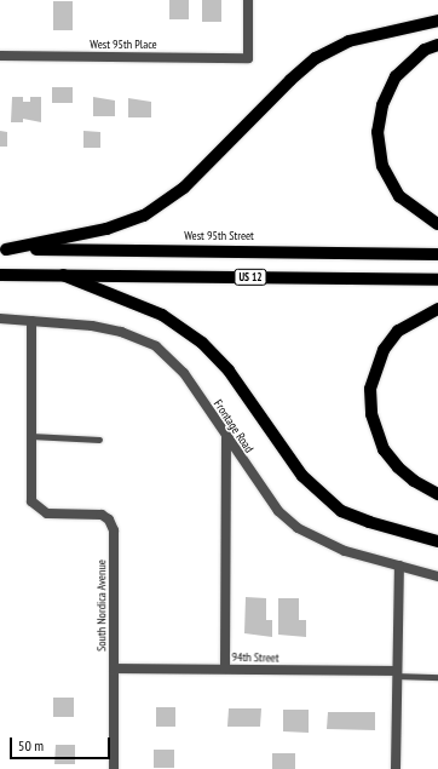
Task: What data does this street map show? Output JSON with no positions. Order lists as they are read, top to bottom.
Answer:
{
  "streets": {
    "main road": ["West 95th Street", "US 12"],
    "street": [
      "West 95th Place",
      "Frontage Road",
      "South Nordica Avenue",
      "94th Street"
    ]
  },
  "crossings": [
    ["South Nordica Avenue", "94th Street"]
  ],
  "scale_bar": "50 m"
}
